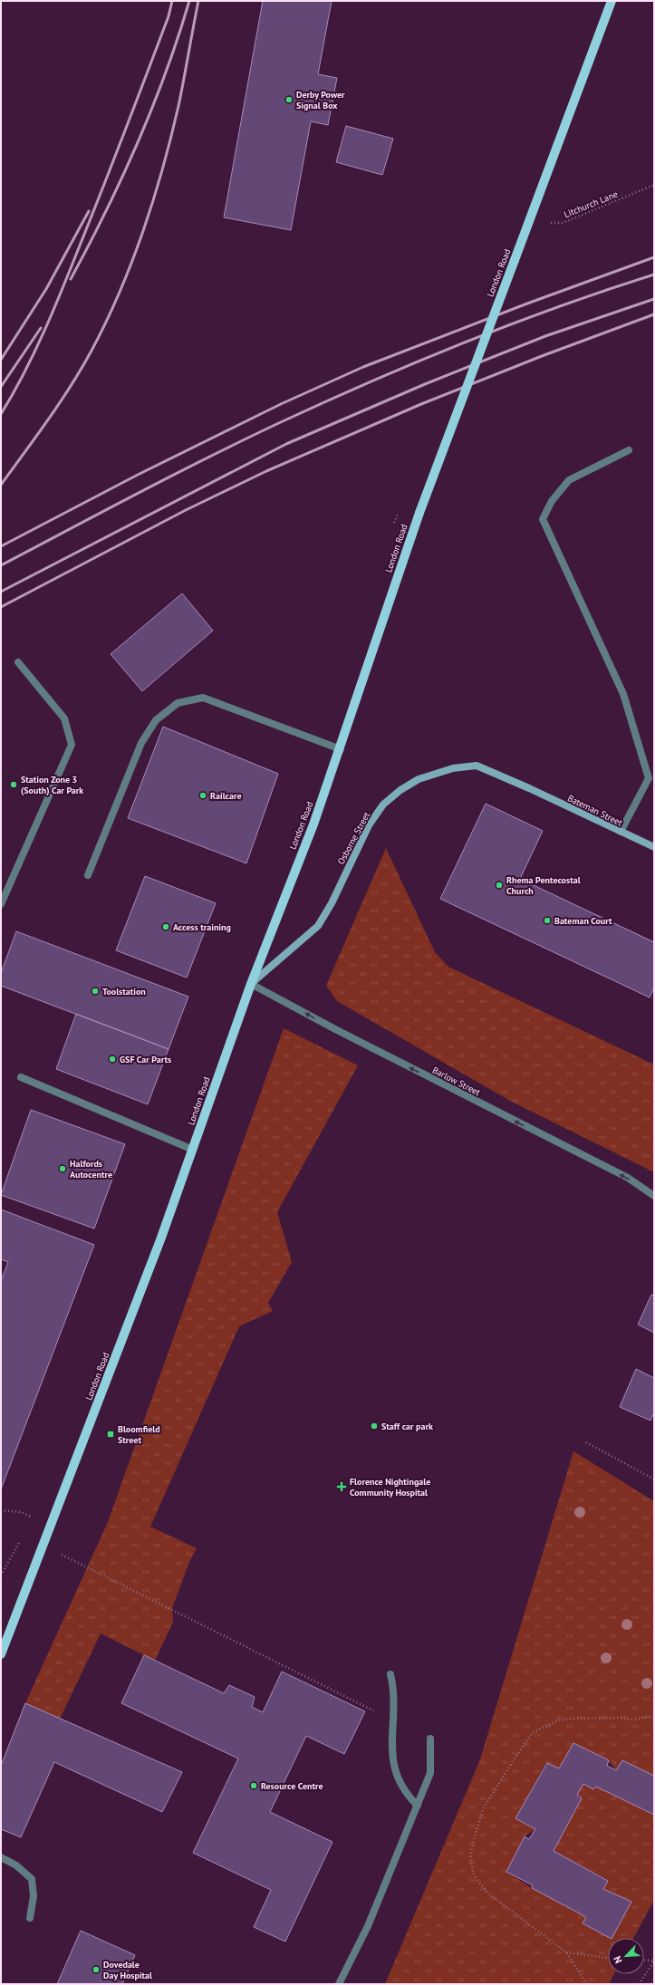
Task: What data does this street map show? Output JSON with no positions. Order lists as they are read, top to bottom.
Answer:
{
  "streets": {
    "main road": ["London Road"],
    "street": ["Bateman Street", "Osborne Street", "Barlow Street"],
    "path": ["Litchurch Lane"]
  },
  "crossings": [
    ["Litchurch Lane", "London Road"],
    ["London Road", "Osborne Street"],
    ["London Road", "Barlow Street"],
    ["Bateman Street", "Osborne Street"],
    ["Osborne Street", "Barlow Street"]
  ],
  "one_way": ["Barlow Street"],
  "places": {
    "other": [
      "Derby Power Signal Box",
      "Station Zone 3 (South) Car Park",
      "Railcare",
      "Rhema Pentecostal Church",
      "Bateman Court",
      "Access training",
      "Toolstation",
      "GSF Car Parts",
      "Halfords Autocentre",
      "Staff car park",
      "Resource Centre",
      "Dovedale Day Hospital"
    ],
    "transit": ["Bloomfield Street"],
    "health": ["Florence Nightingale Community Hospital"]
  },
  "north": "bottom left"
}
